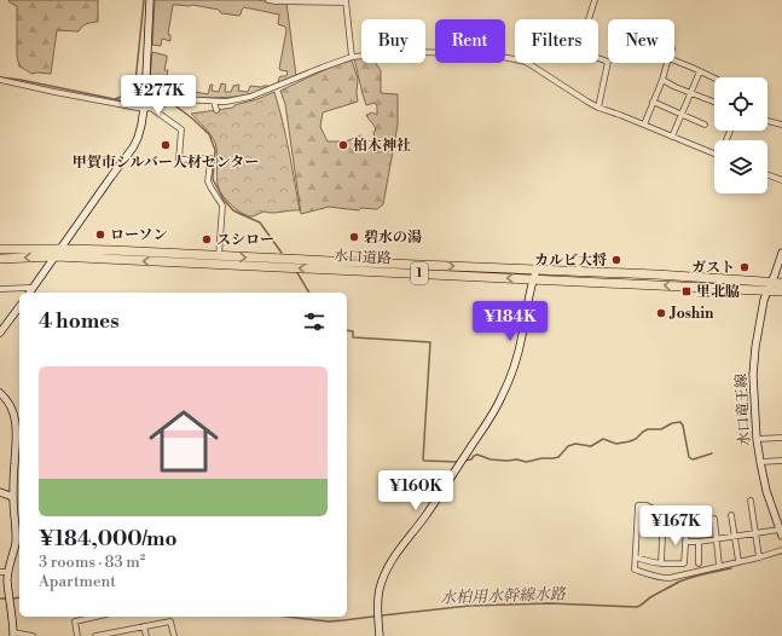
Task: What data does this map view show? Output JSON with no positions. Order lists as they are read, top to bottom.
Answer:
{
  "streets": {
    "highway": ["水口道路", "1"],
    "street": ["水口竜王線"]
  },
  "crossings": [
    ["水口道路", "水口竜王線"]
  ],
  "water": ["水柏用水幹線水路"],
  "places": {
    "other": [
      "甲賀市シルバー人材センター",
      "柏木神社",
      "ローソン",
      "碧水の湯",
      "スシロー",
      "カルビ大将",
      "ガスト",
      "Joshin"
    ],
    "transit": ["里北脇"]
  },
  "page": {
    "chip": [
      "Buy",
      "Rent",
      "Filters",
      "New"
    ],
    "price": [
      "¥277K",
      "¥184K",
      "¥160K",
      "¥167K"
    ],
    "heading": "4 homes",
    "list": [
      {
        "name": "¥184,000/mo",
        "note": "3 rooms · 83 m² · Apartment"
      }
    ]
  }
}
